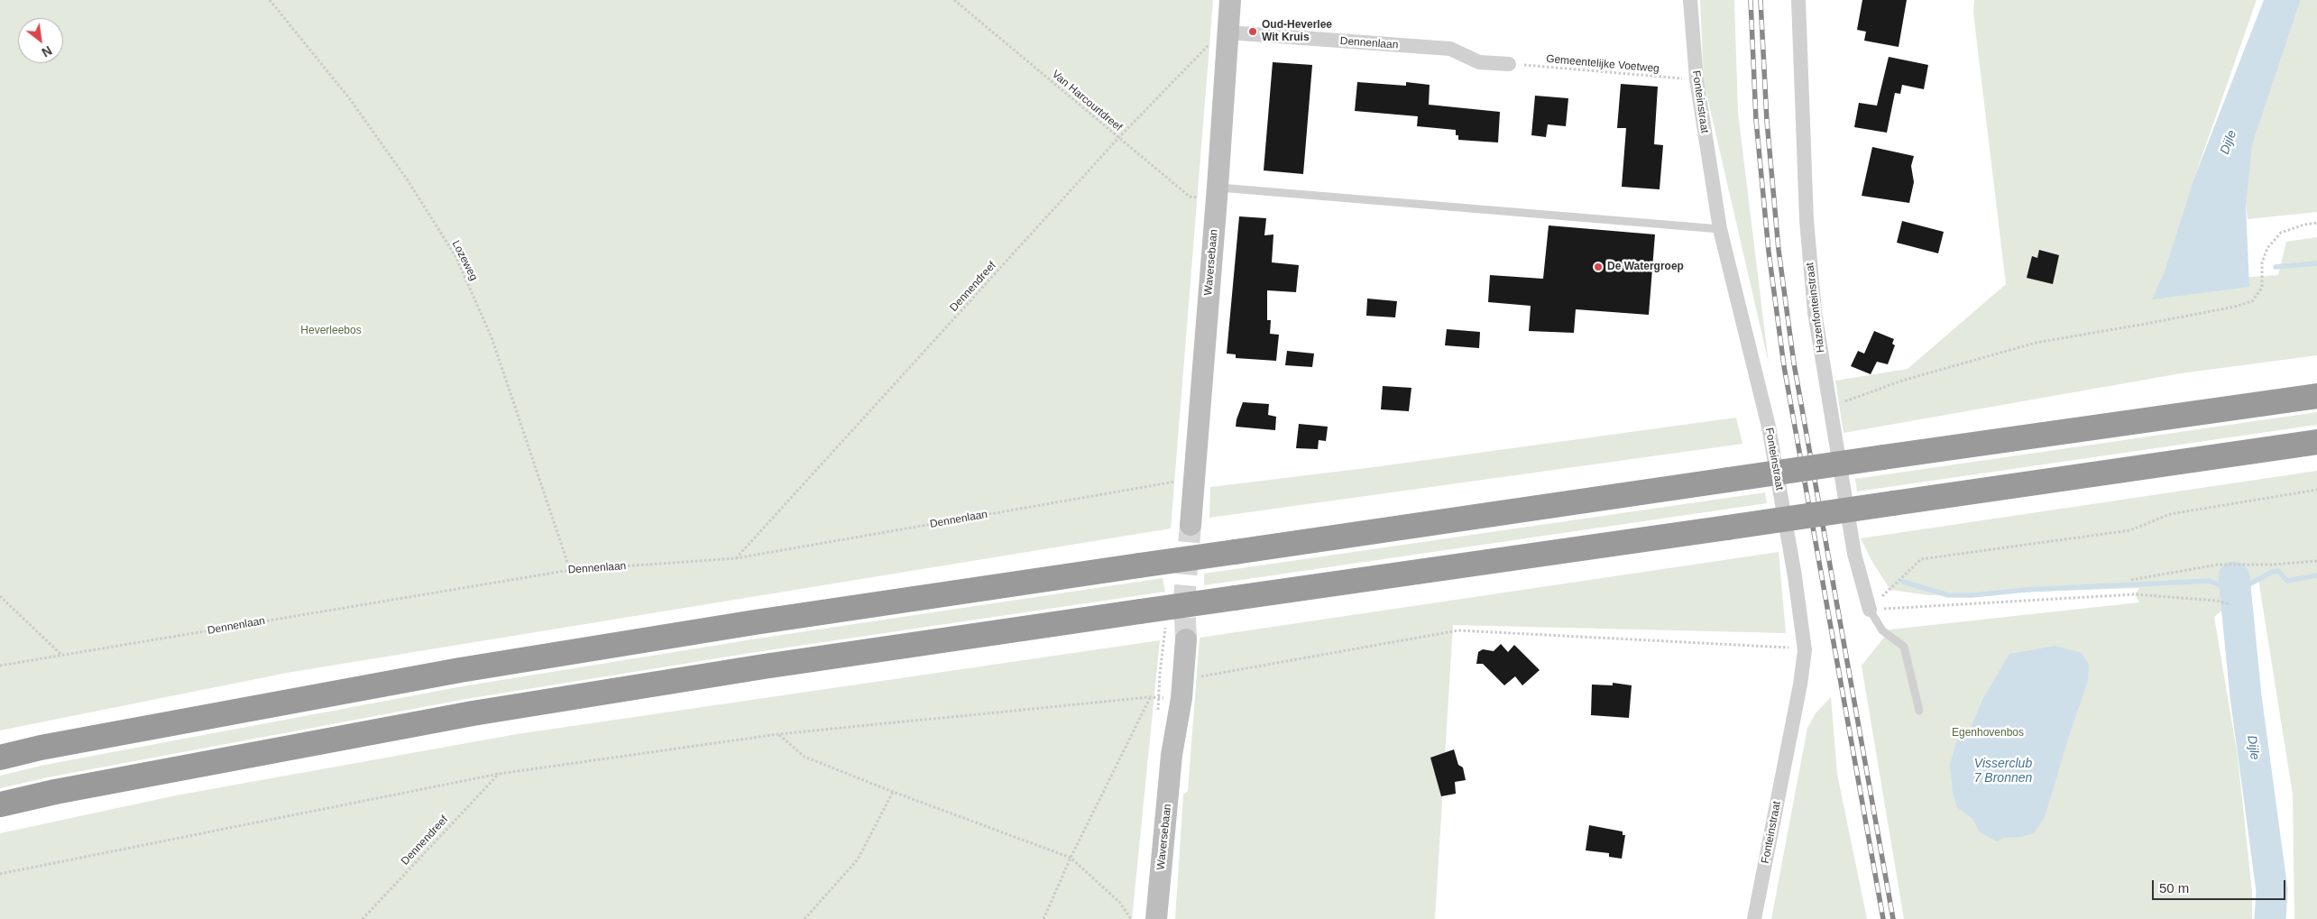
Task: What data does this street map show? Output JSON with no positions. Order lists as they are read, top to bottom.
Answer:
{
  "streets": {
    "street": [
      "Dennenlaan",
      "Fonteinstraat",
      "Waversebaan",
      "Hazenfonteinstraat"
    ],
    "path": [
      "Gemeentelijke Voetweg",
      "Van Harcourtdreef",
      "Lozeweg",
      "Dennendreef"
    ]
  },
  "crossings": [
    ["Dennenlaan", "Gemeentelijke Voetweg"],
    ["Dennenlaan", "Lozeweg"],
    ["Dennenlaan", "Waversebaan"],
    ["Dennenlaan", "Dennendreef"],
    ["Gemeentelijke Voetweg", "Fonteinstraat"],
    ["Van Harcourtdreef", "Waversebaan"],
    ["Van Harcourtdreef", "Dennendreef"],
    ["Waversebaan", "Dennendreef"]
  ],
  "water": ["Dijle", "Visserclub 7 Bronnen"],
  "parks": ["Heverleebos", "Egenhovenbos"],
  "places": ["Oud-Heverlee Wit Kruis", "De Watergroep"],
  "scale_bar": "50 m",
  "north": "bottom right"
}
